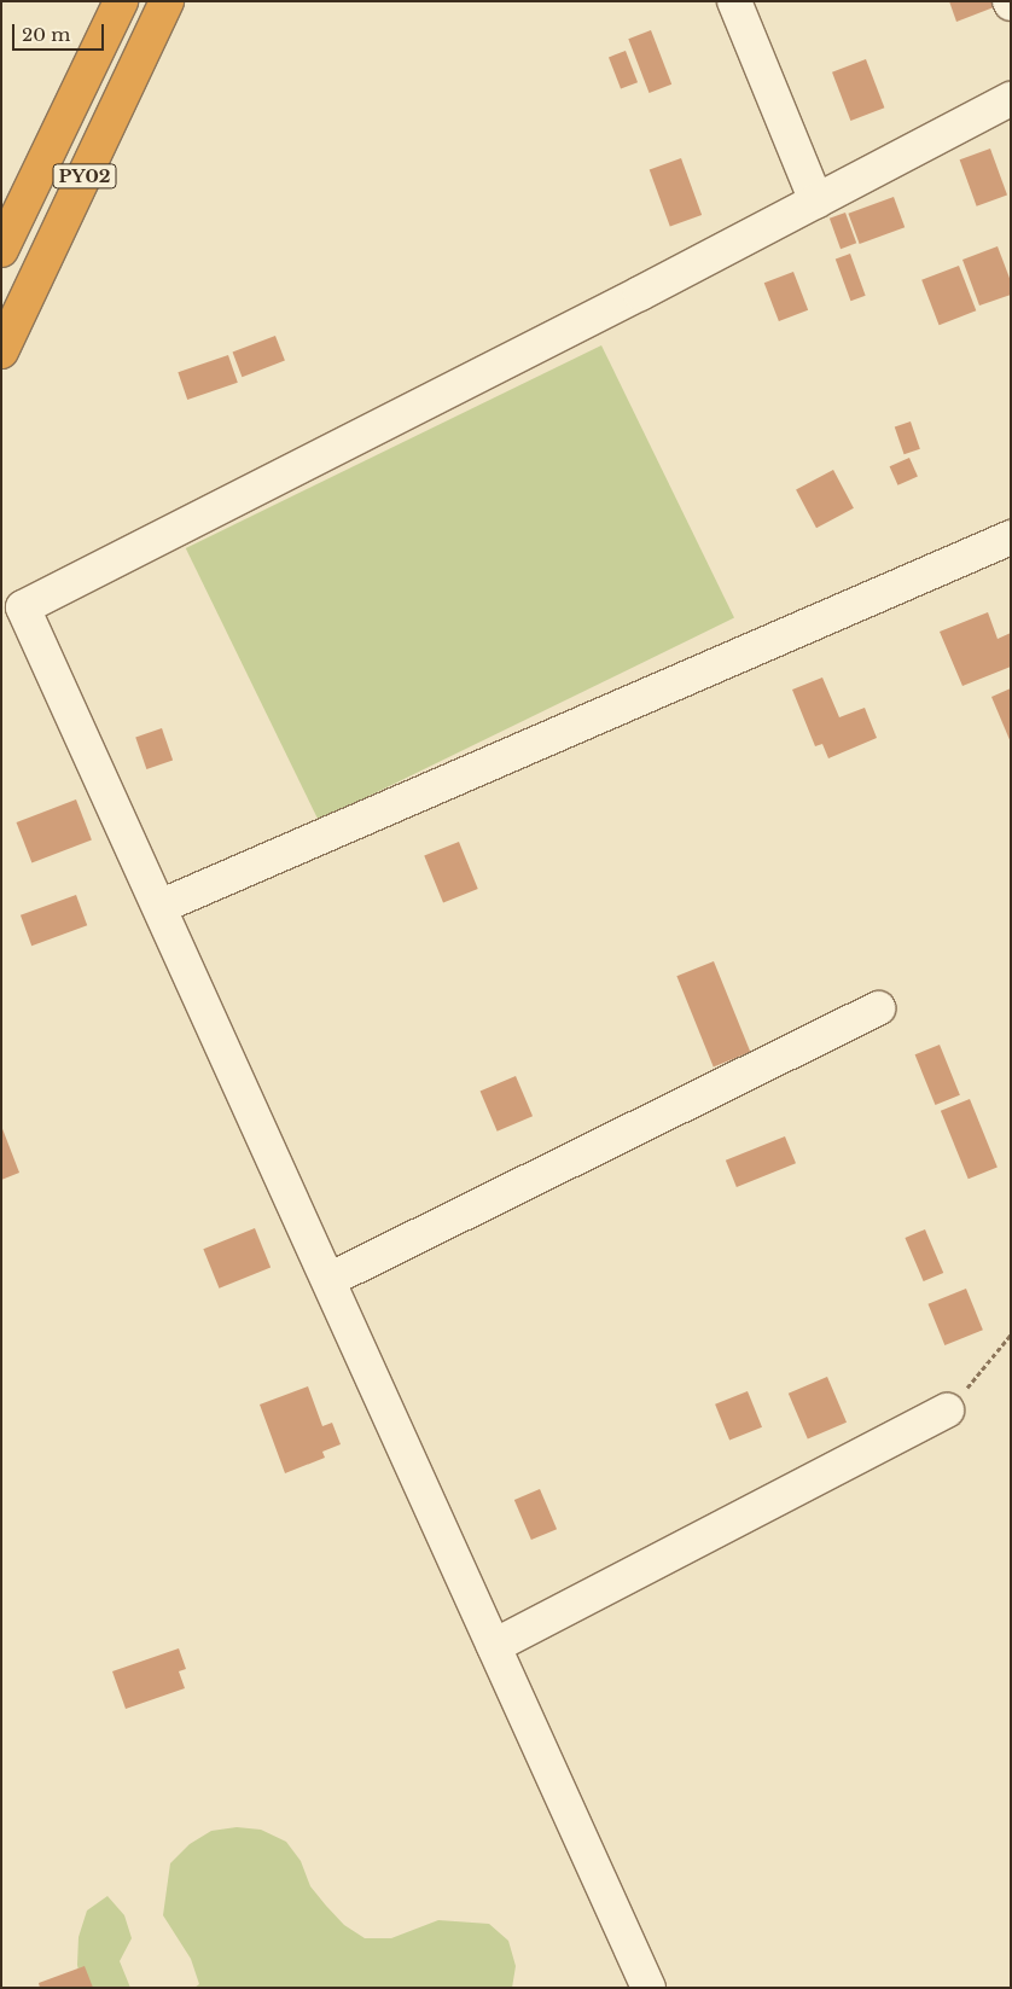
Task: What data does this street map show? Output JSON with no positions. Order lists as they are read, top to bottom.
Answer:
{
  "streets": {
    "highway": ["PY02"]
  },
  "scale_bar": "20 m"
}
